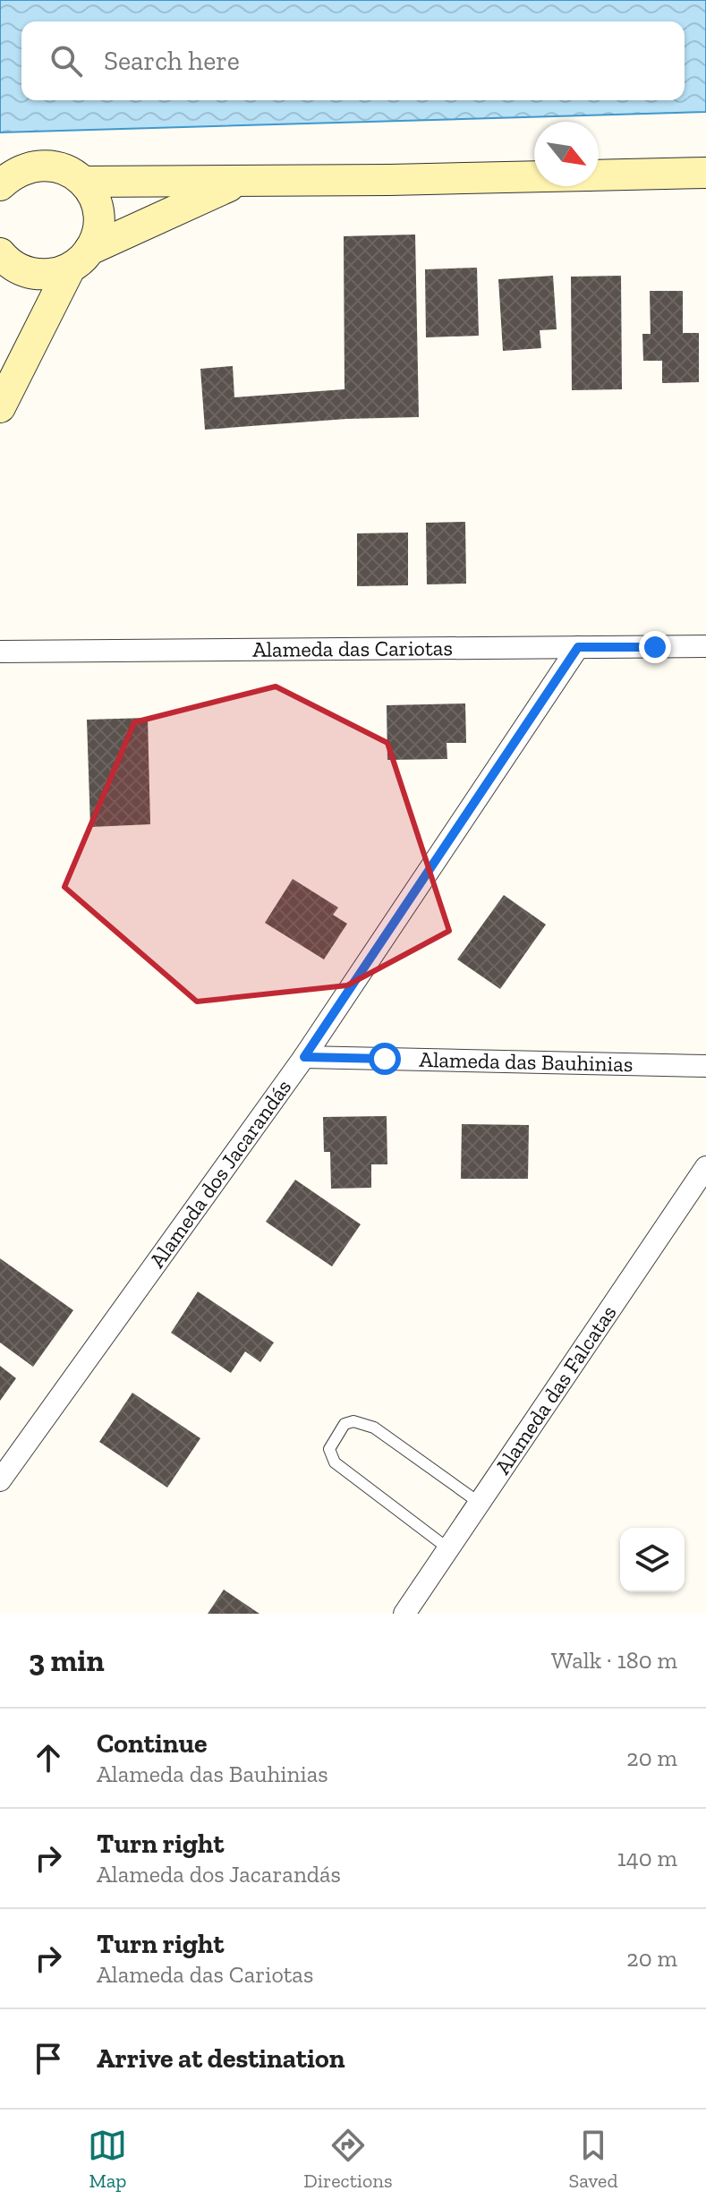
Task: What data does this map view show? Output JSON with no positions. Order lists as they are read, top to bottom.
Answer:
{
  "streets": {
    "street": [
      "Alameda das Cariotas",
      "Alameda das Bauhinias",
      "Alameda dos Jacarandás",
      "Alameda das Falcatas"
    ]
  },
  "crossings": [
    ["Alameda das Cariotas", "Alameda dos Jacarandás"],
    ["Alameda das Bauhinias", "Alameda dos Jacarandás"]
  ],
  "north": "bottom right",
  "page": {
    "search": "Search here",
    "heading": ["3 min", "Walk · 180 m"],
    "list": [
      ["Continue", "Alameda das Bauhinias", "20 m"],
      ["Turn right", "Alameda dos Jacarandás", "140 m"],
      ["Turn right", "Alameda das Cariotas", "20 m"],
      "Arrive at destination"
    ],
    "nav": ["Map", "Directions", "Saved"]
  }
}
